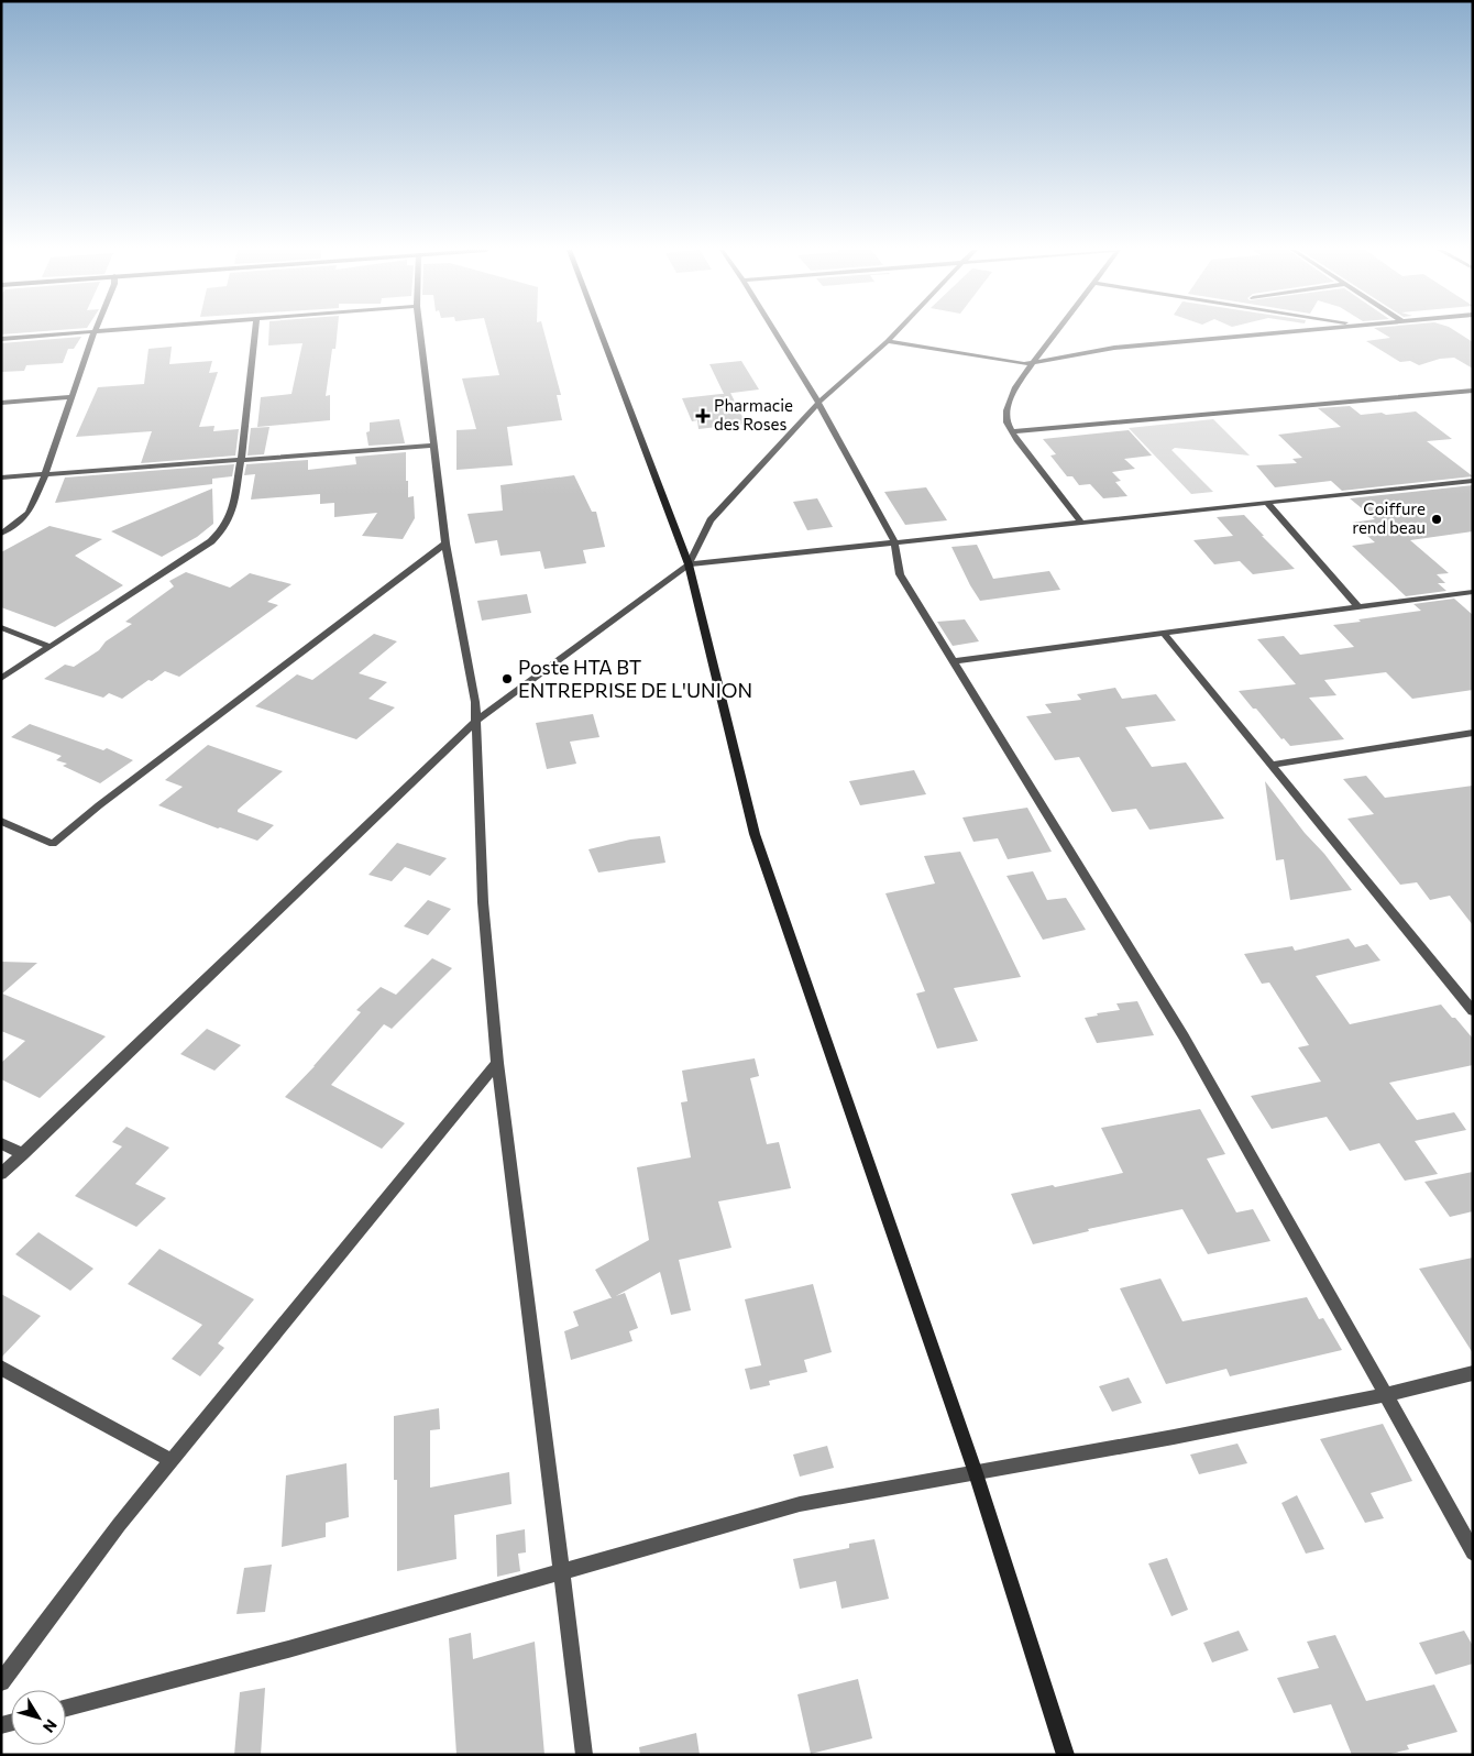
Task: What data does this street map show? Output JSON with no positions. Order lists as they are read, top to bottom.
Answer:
{
  "places": {
    "health": ["Pharmacie des Roses"],
    "other": ["Coiffure rend beau", "Poste HTA BT ENTREPRISE DE L'UNION"]
  },
  "north": "bottom right"
}
